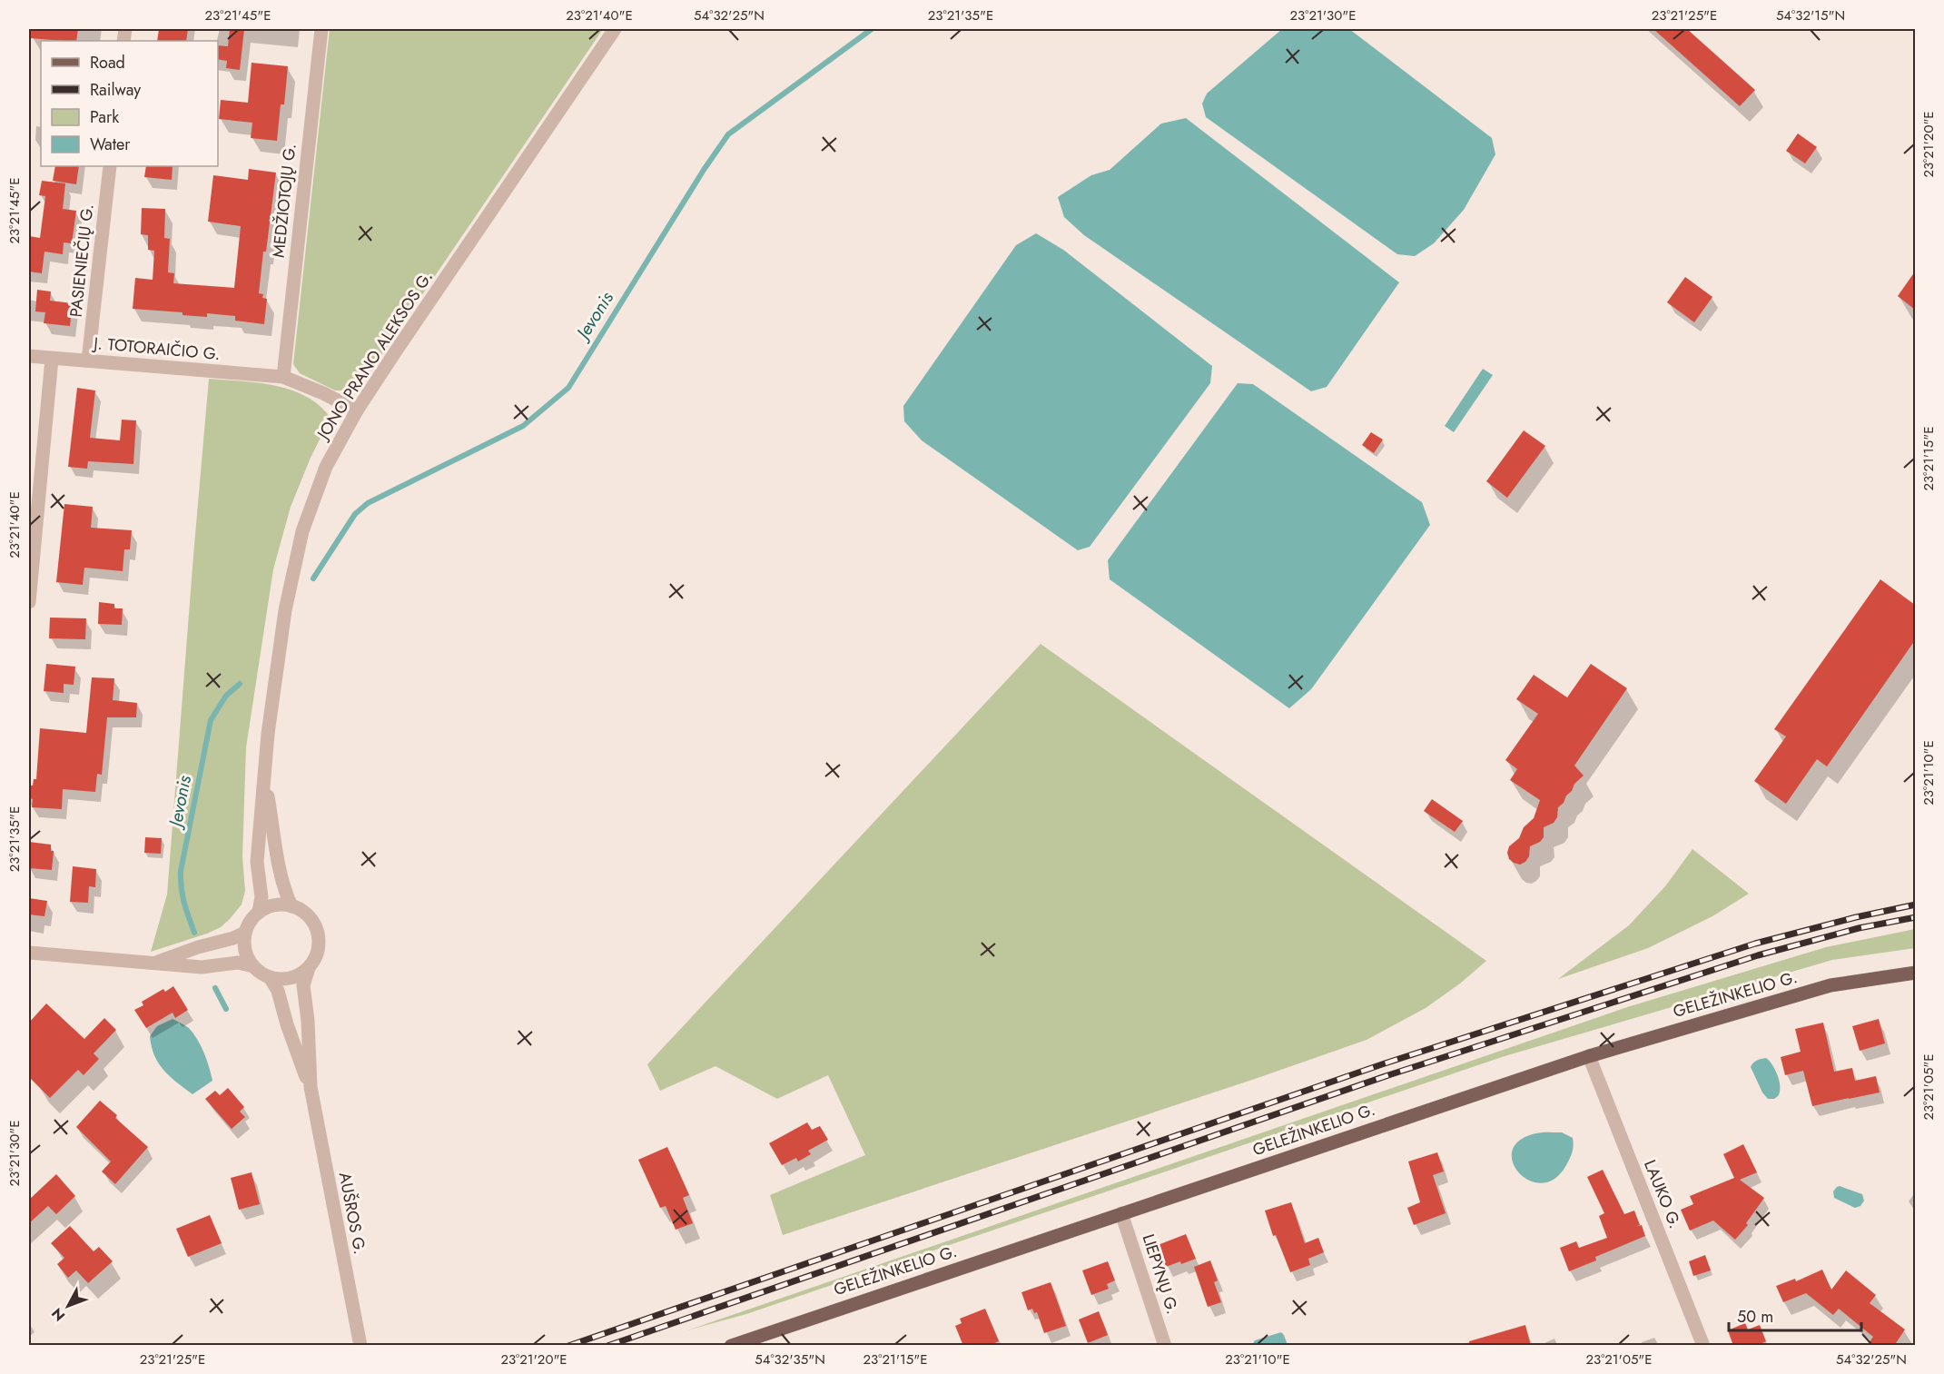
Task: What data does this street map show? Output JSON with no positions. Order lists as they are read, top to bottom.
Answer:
{
  "streets": {
    "main road": ["GELEŽINKELIO G."],
    "street": [
      "MEDŽIOTOJŲ G.",
      "PASIENIEČIŲ G.",
      "J. TOTORAIČIO G.",
      "JONO PRANO ALEKSOS G.",
      "LAUKO G.",
      "AUŠROS G.",
      "LIEPYNŲ G."
    ]
  },
  "crossings": [
    ["MEDŽIOTOJŲ G.", "J. TOTORAIČIO G."],
    ["PASIENIEČIŲ G.", "J. TOTORAIČIO G."],
    ["J. TOTORAIČIO G.", "JONO PRANO ALEKSOS G."],
    ["JONO PRANO ALEKSOS G.", "AUŠROS G."],
    ["GELEŽINKELIO G.", "LAUKO G."],
    ["GELEŽINKELIO G.", "LIEPYNŲ G."]
  ],
  "water": ["Jevonis"],
  "legend": [
    "Road",
    "Railway",
    "Park",
    "Water"
  ],
  "scale_bar": "50 m",
  "north": "bottom left",
  "coordinates": [
    "23°21'45\"E",
    "23°21'40\"E",
    "54°32'25\"N",
    "23°21'35\"E",
    "23°21'30\"E",
    "23°21'25\"E",
    "54°32'15\"N",
    "23°21'20\"E",
    "23°21'15\"E",
    "23°21'10\"E",
    "23°21'05\"E",
    "54°32'35\"N"
  ]
}
